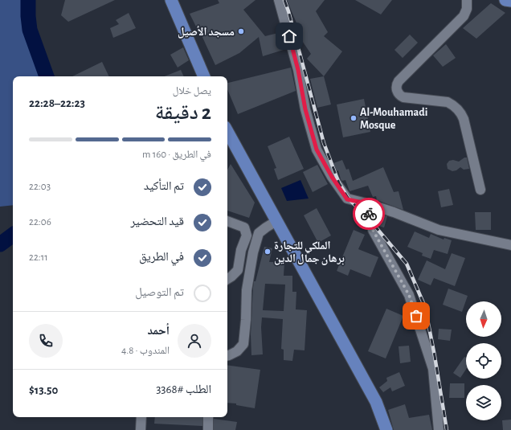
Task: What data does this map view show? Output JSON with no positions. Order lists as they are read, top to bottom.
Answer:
{
  "places": ["مسجد الأصيل", "Al-Mouhamadi Mosque", "الملكي للتجارة برهان جمال الدين"],
  "north": "bottom",
  "page": {
    "heading": ["2 دقيقة", "يصل خلال", "22:23–22:28"],
    "panel": [
      "أحمد",
      "المندوب · 4.8",
      "الطلب #3368",
      "$13.50"
    ],
    "bar": "في الطريق · 160 m",
    "list": [
      ["تم التأكيد", "22:03"],
      ["قيد التحضير", "22:06"],
      ["في الطريق", "22:11"],
      "تم التوصيل"
    ]
  }
}
